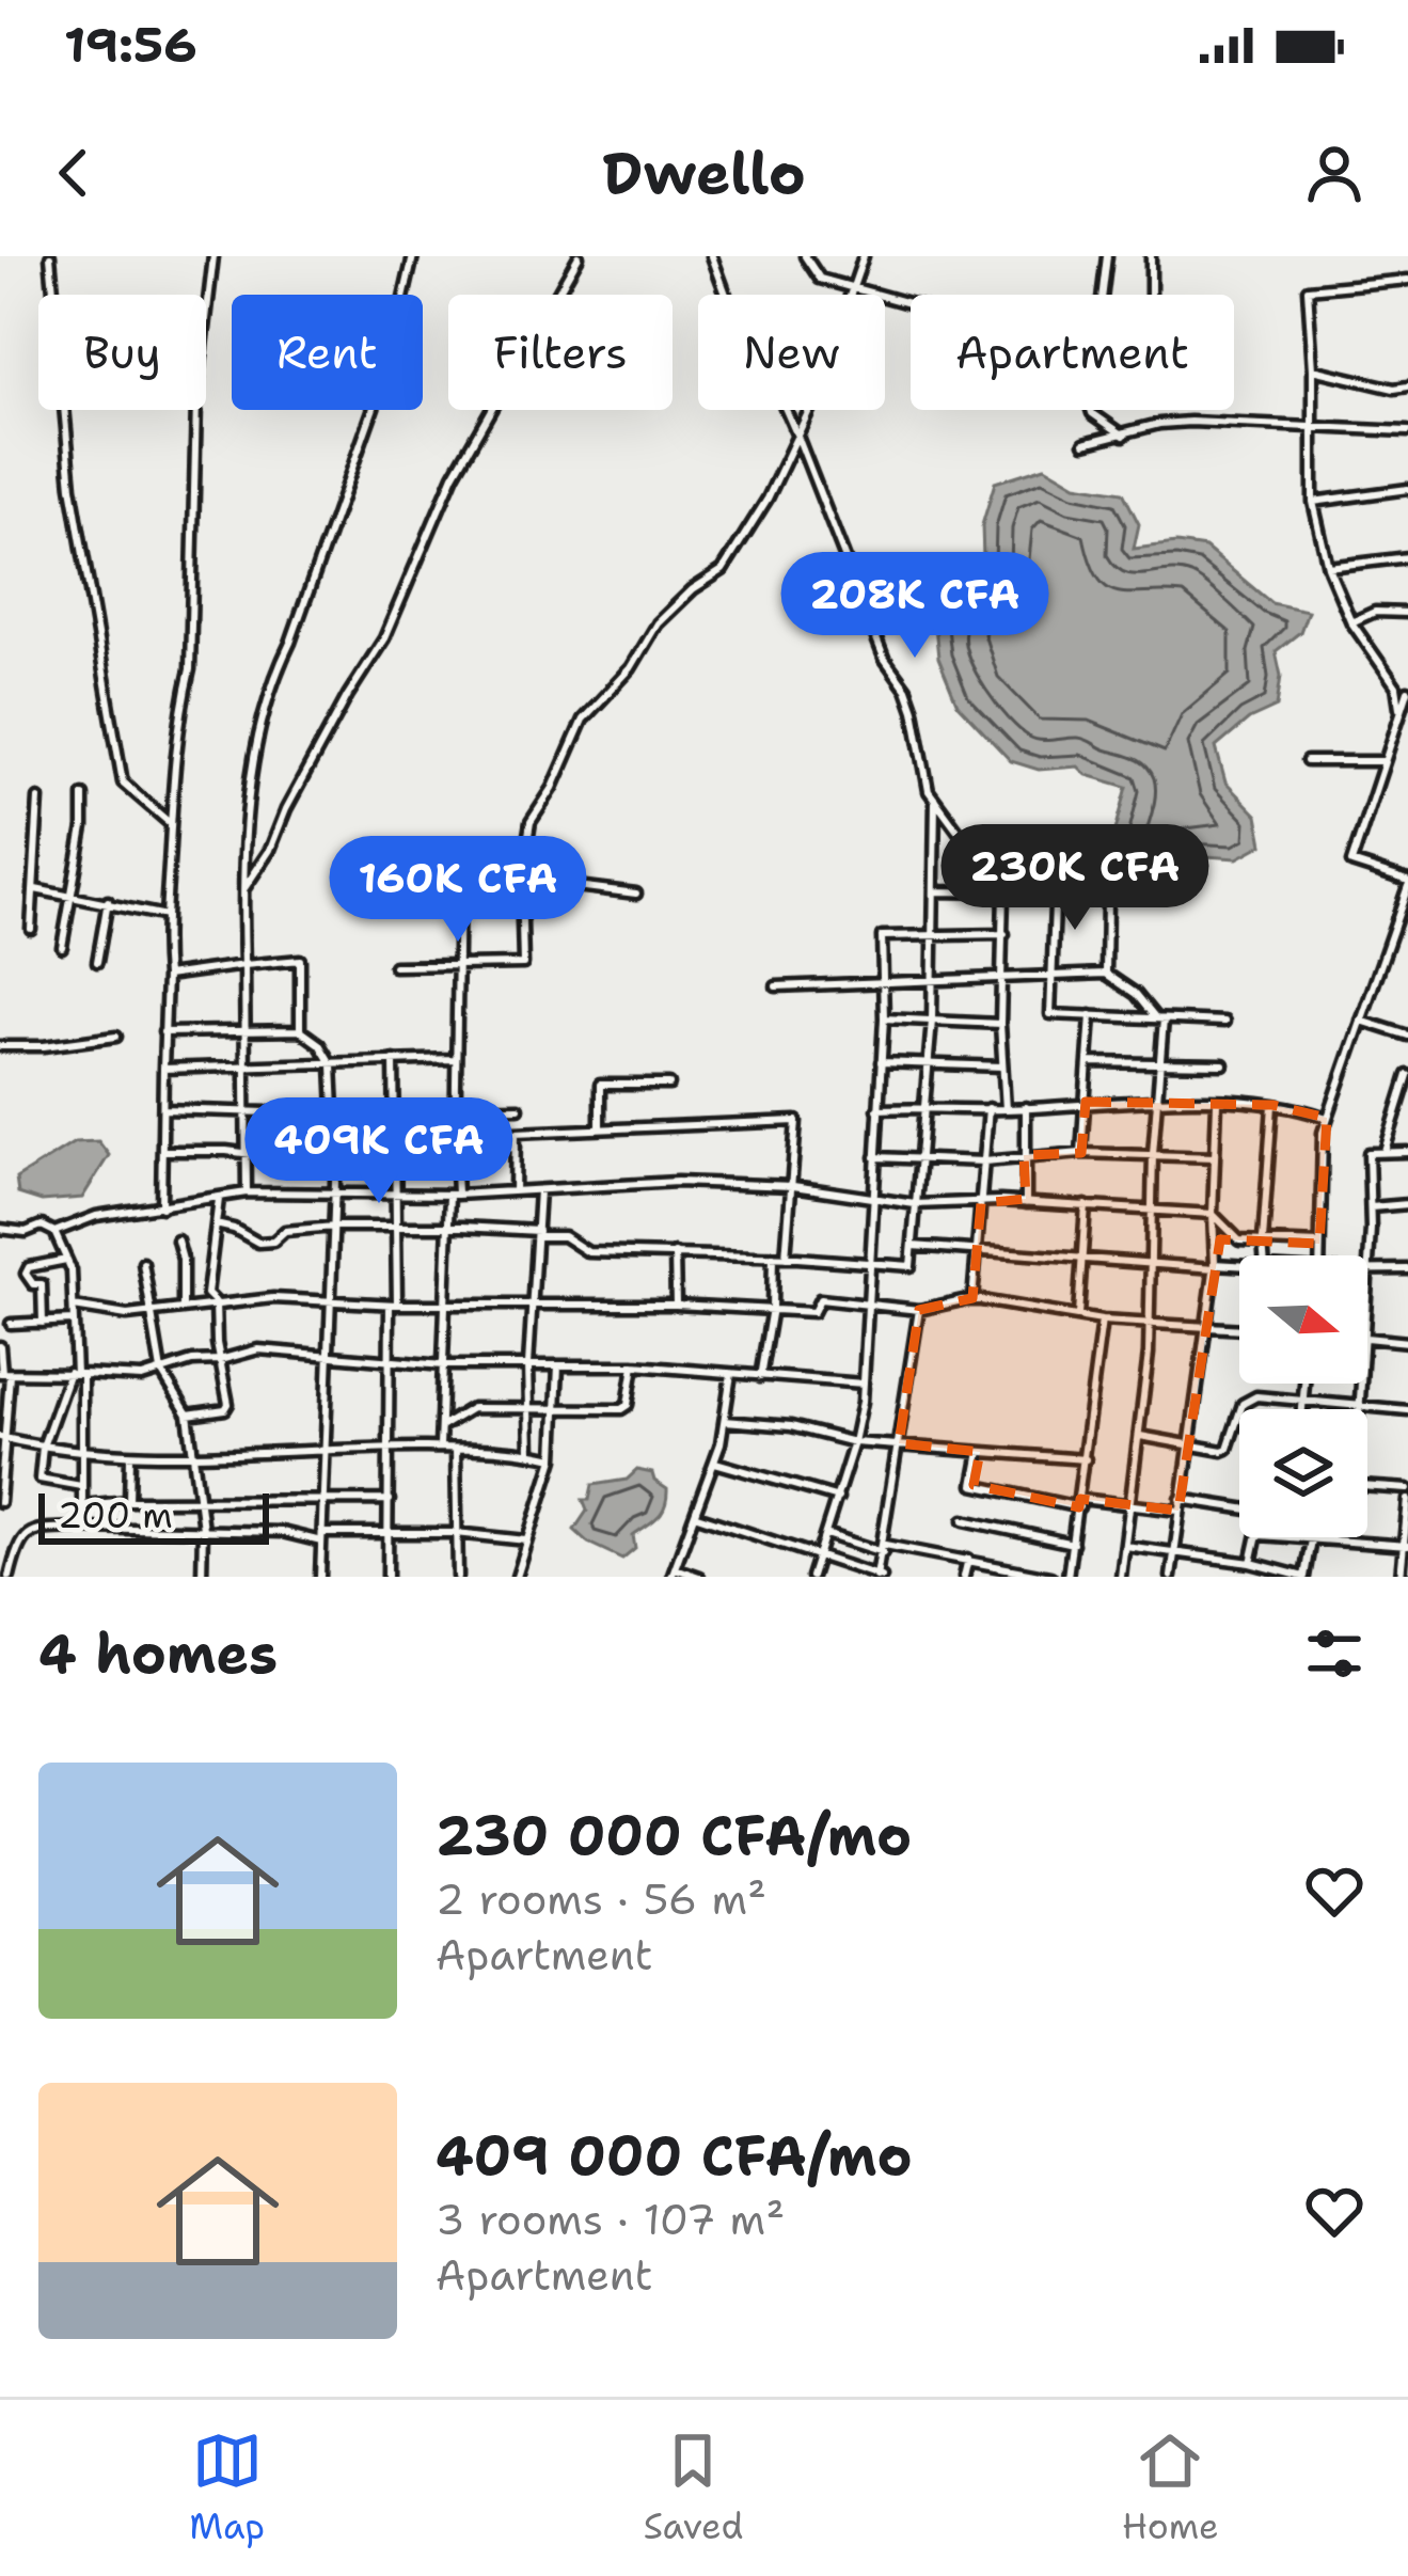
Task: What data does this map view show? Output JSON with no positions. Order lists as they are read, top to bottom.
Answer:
{
  "scale_bar": "200 m",
  "north": "right",
  "page": {
    "status": "19:56",
    "header": "Dwello",
    "chip": [
      "Buy",
      "Rent",
      "Filters",
      "New",
      "Apartment"
    ],
    "price": [
      "208K CFA",
      "230K CFA",
      "160K CFA",
      "409K CFA"
    ],
    "scale": "200 m",
    "heading": "4 homes",
    "list": [
      {
        "name": "230 000 CFA/mo",
        "note": "2 rooms · 56 m² · Apartment"
      },
      {
        "name": "409 000 CFA/mo",
        "note": "3 rooms · 107 m² · Apartment"
      }
    ],
    "tabs": ["Map", "Saved", "Home"]
  }
}
